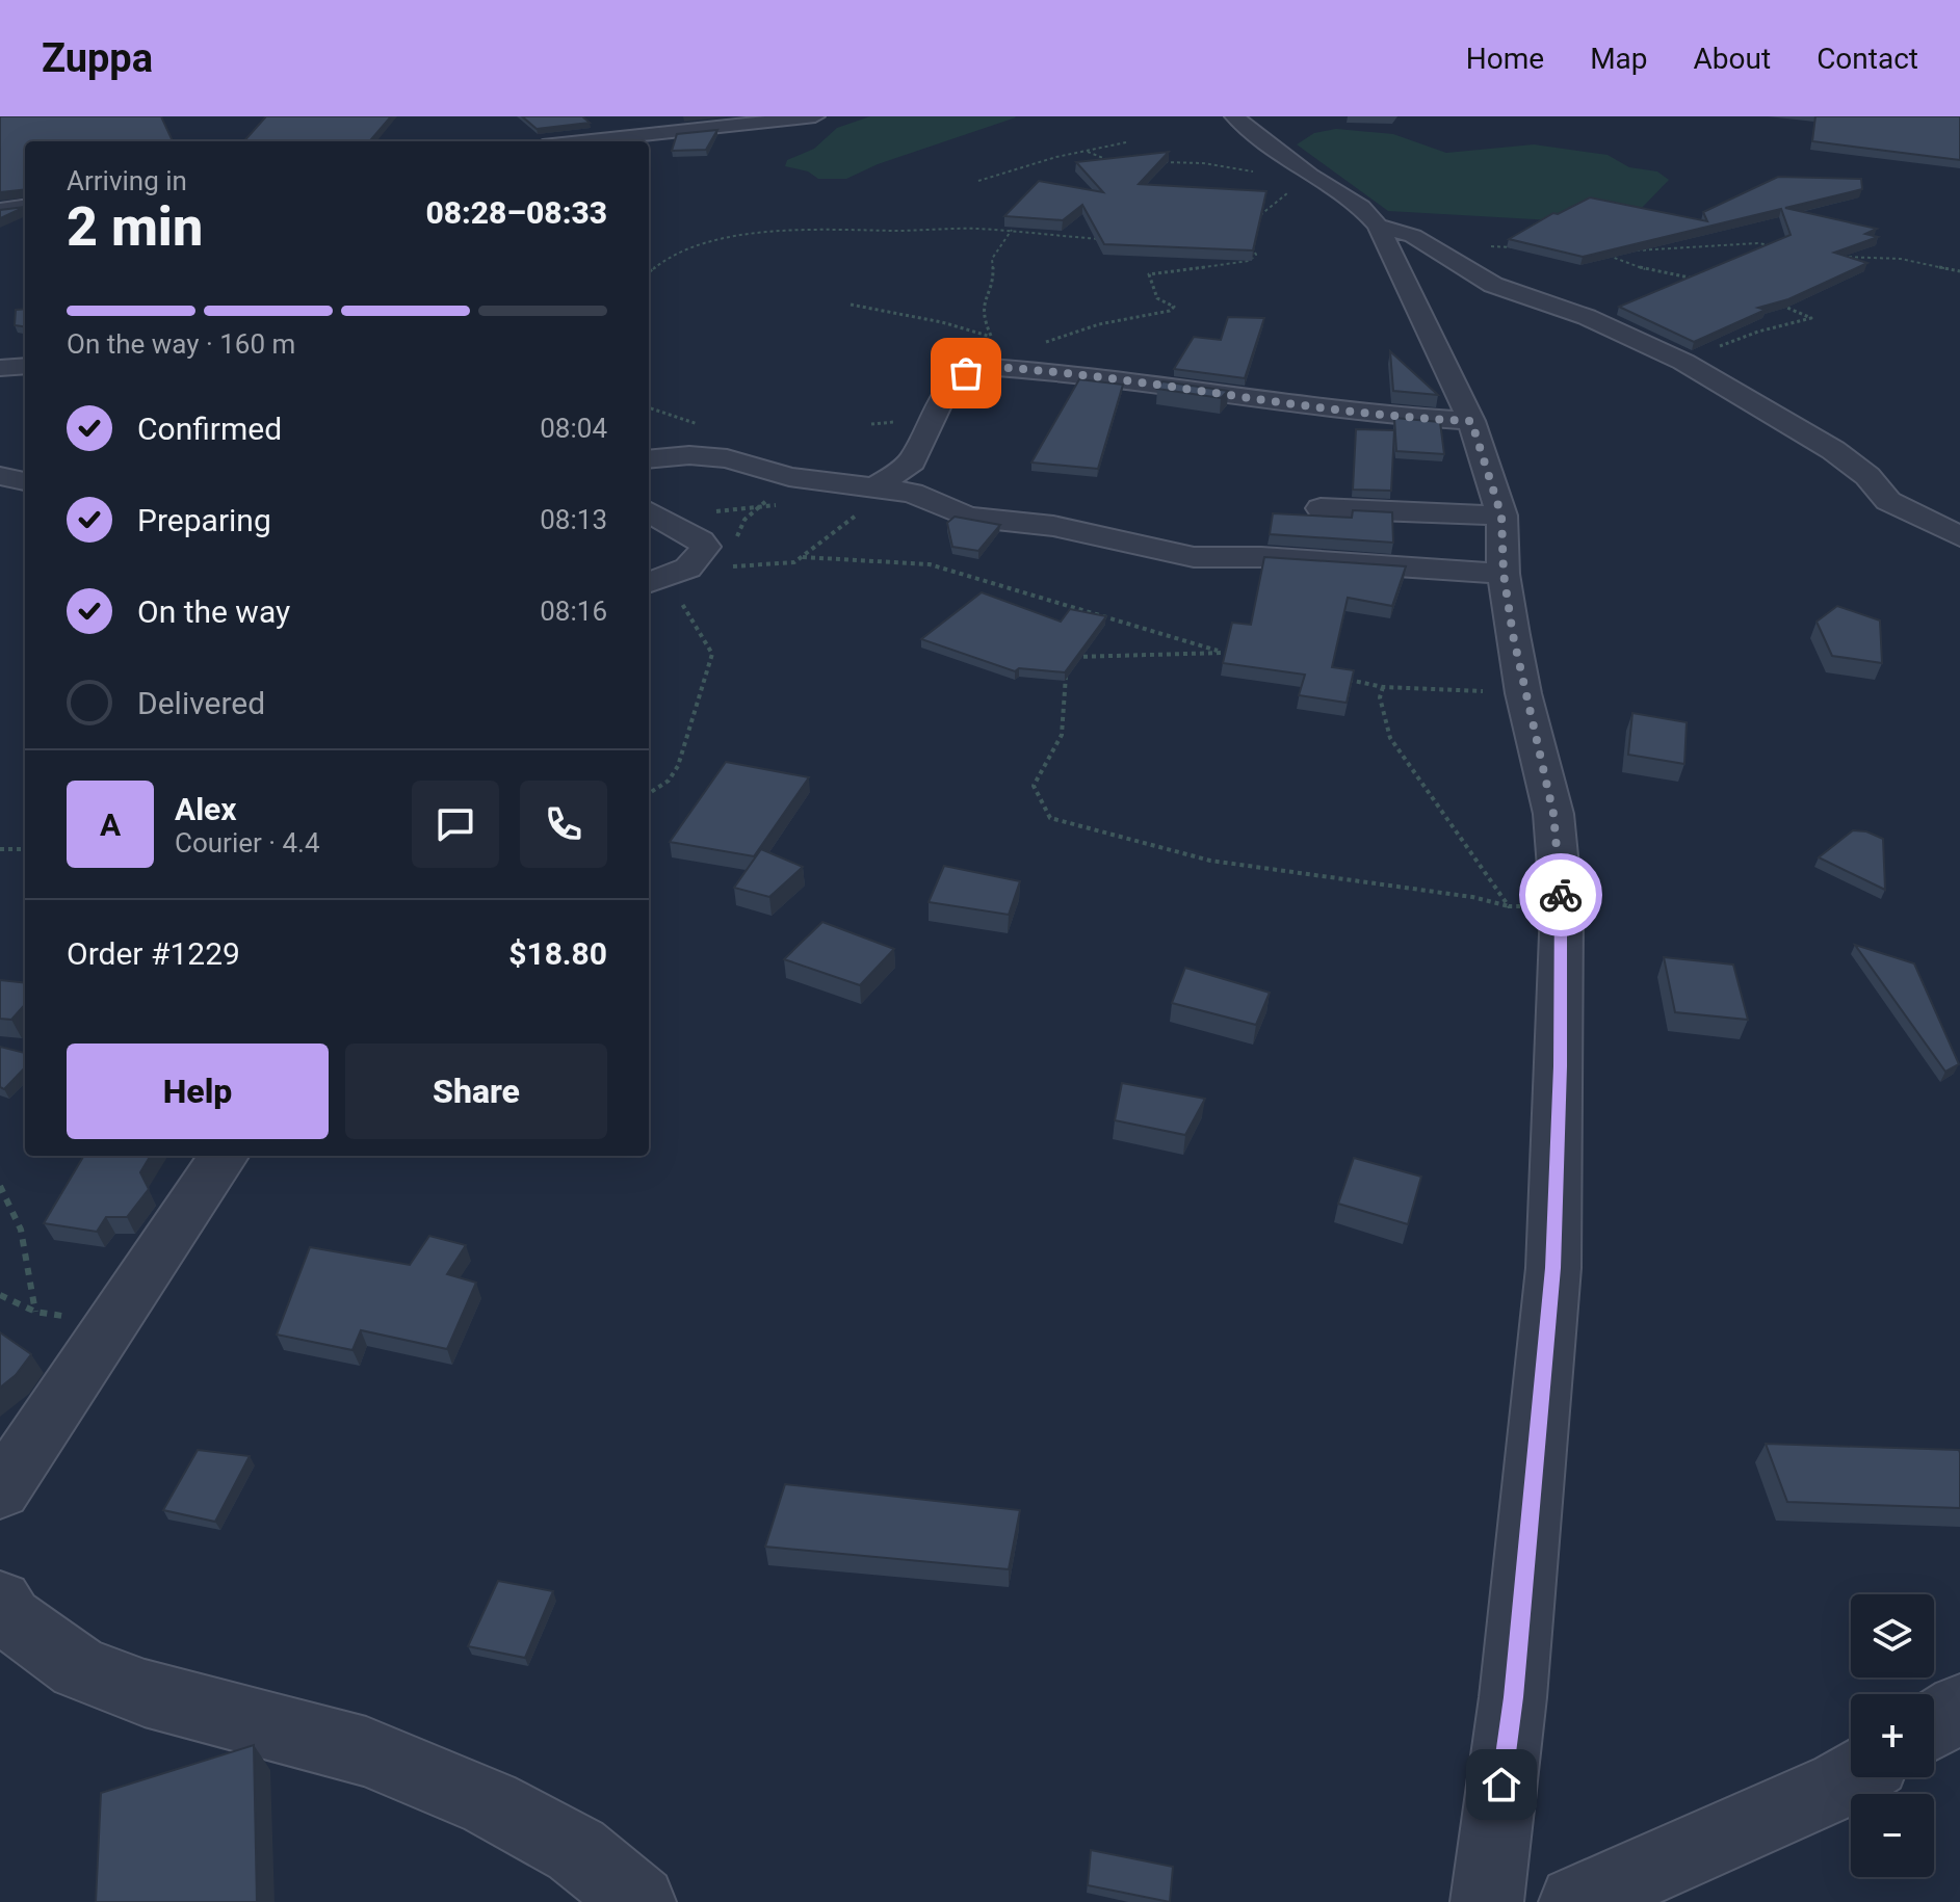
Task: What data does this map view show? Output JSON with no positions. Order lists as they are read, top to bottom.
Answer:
{
  "page": {
    "header": "Zuppa",
    "nav": [
      "Home",
      "Map",
      "About",
      "Contact"
    ],
    "heading": ["2 min", "Arriving in", "08:28–08:33"],
    "panel": [
      "Alex",
      "Courier · 4.4",
      "Order #1229",
      "$18.80"
    ],
    "bar": "On the way · 160 m",
    "list": [
      ["Confirmed", "08:04"],
      ["Preparing", "08:13"],
      ["On the way", "08:16"],
      "Delivered"
    ],
    "round": "A",
    "buttons": ["Help", "Share"],
    "map_buttons": ["+", "−"]
  }
}
